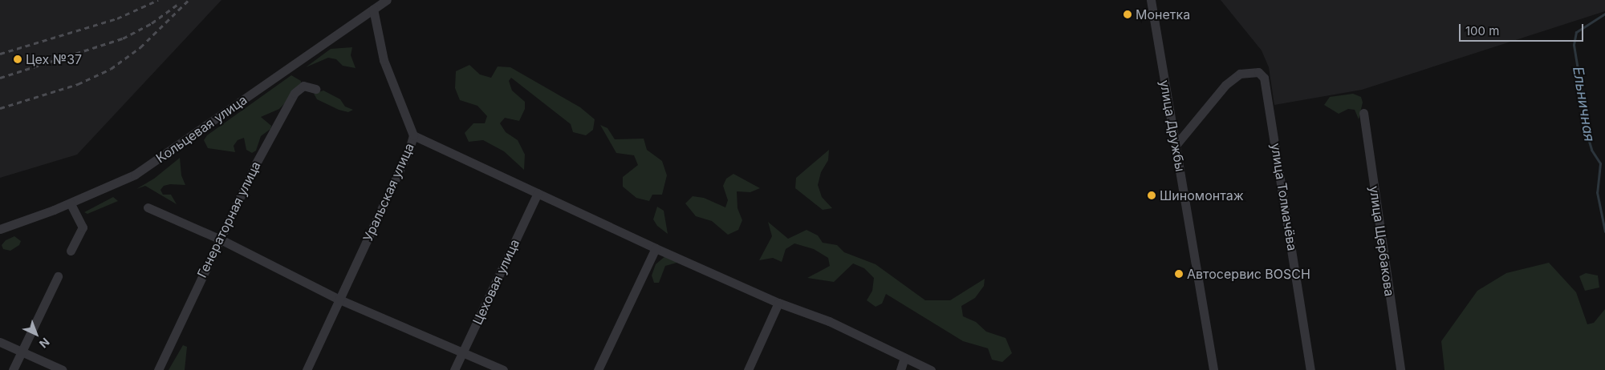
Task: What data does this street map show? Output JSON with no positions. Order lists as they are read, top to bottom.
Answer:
{
  "streets": {
    "street": [
      "улица Дружбы",
      "Кольцевая улица",
      "Уральская улица",
      "улица Толмачёва",
      "Генераторная улица",
      "улица Щербакова",
      "Цеховая улица"
    ]
  },
  "crossings": [
    ["улица Дружбы", "улица Толмачёва"],
    ["Кольцевая улица", "Уральская улица"]
  ],
  "water": ["Ельничная"],
  "places": [
    "Монетка",
    "Цех №37",
    "Шиномонтаж",
    "Автосервис BOSCH"
  ],
  "scale_bar": "100 m",
  "north": "bottom right"
}
